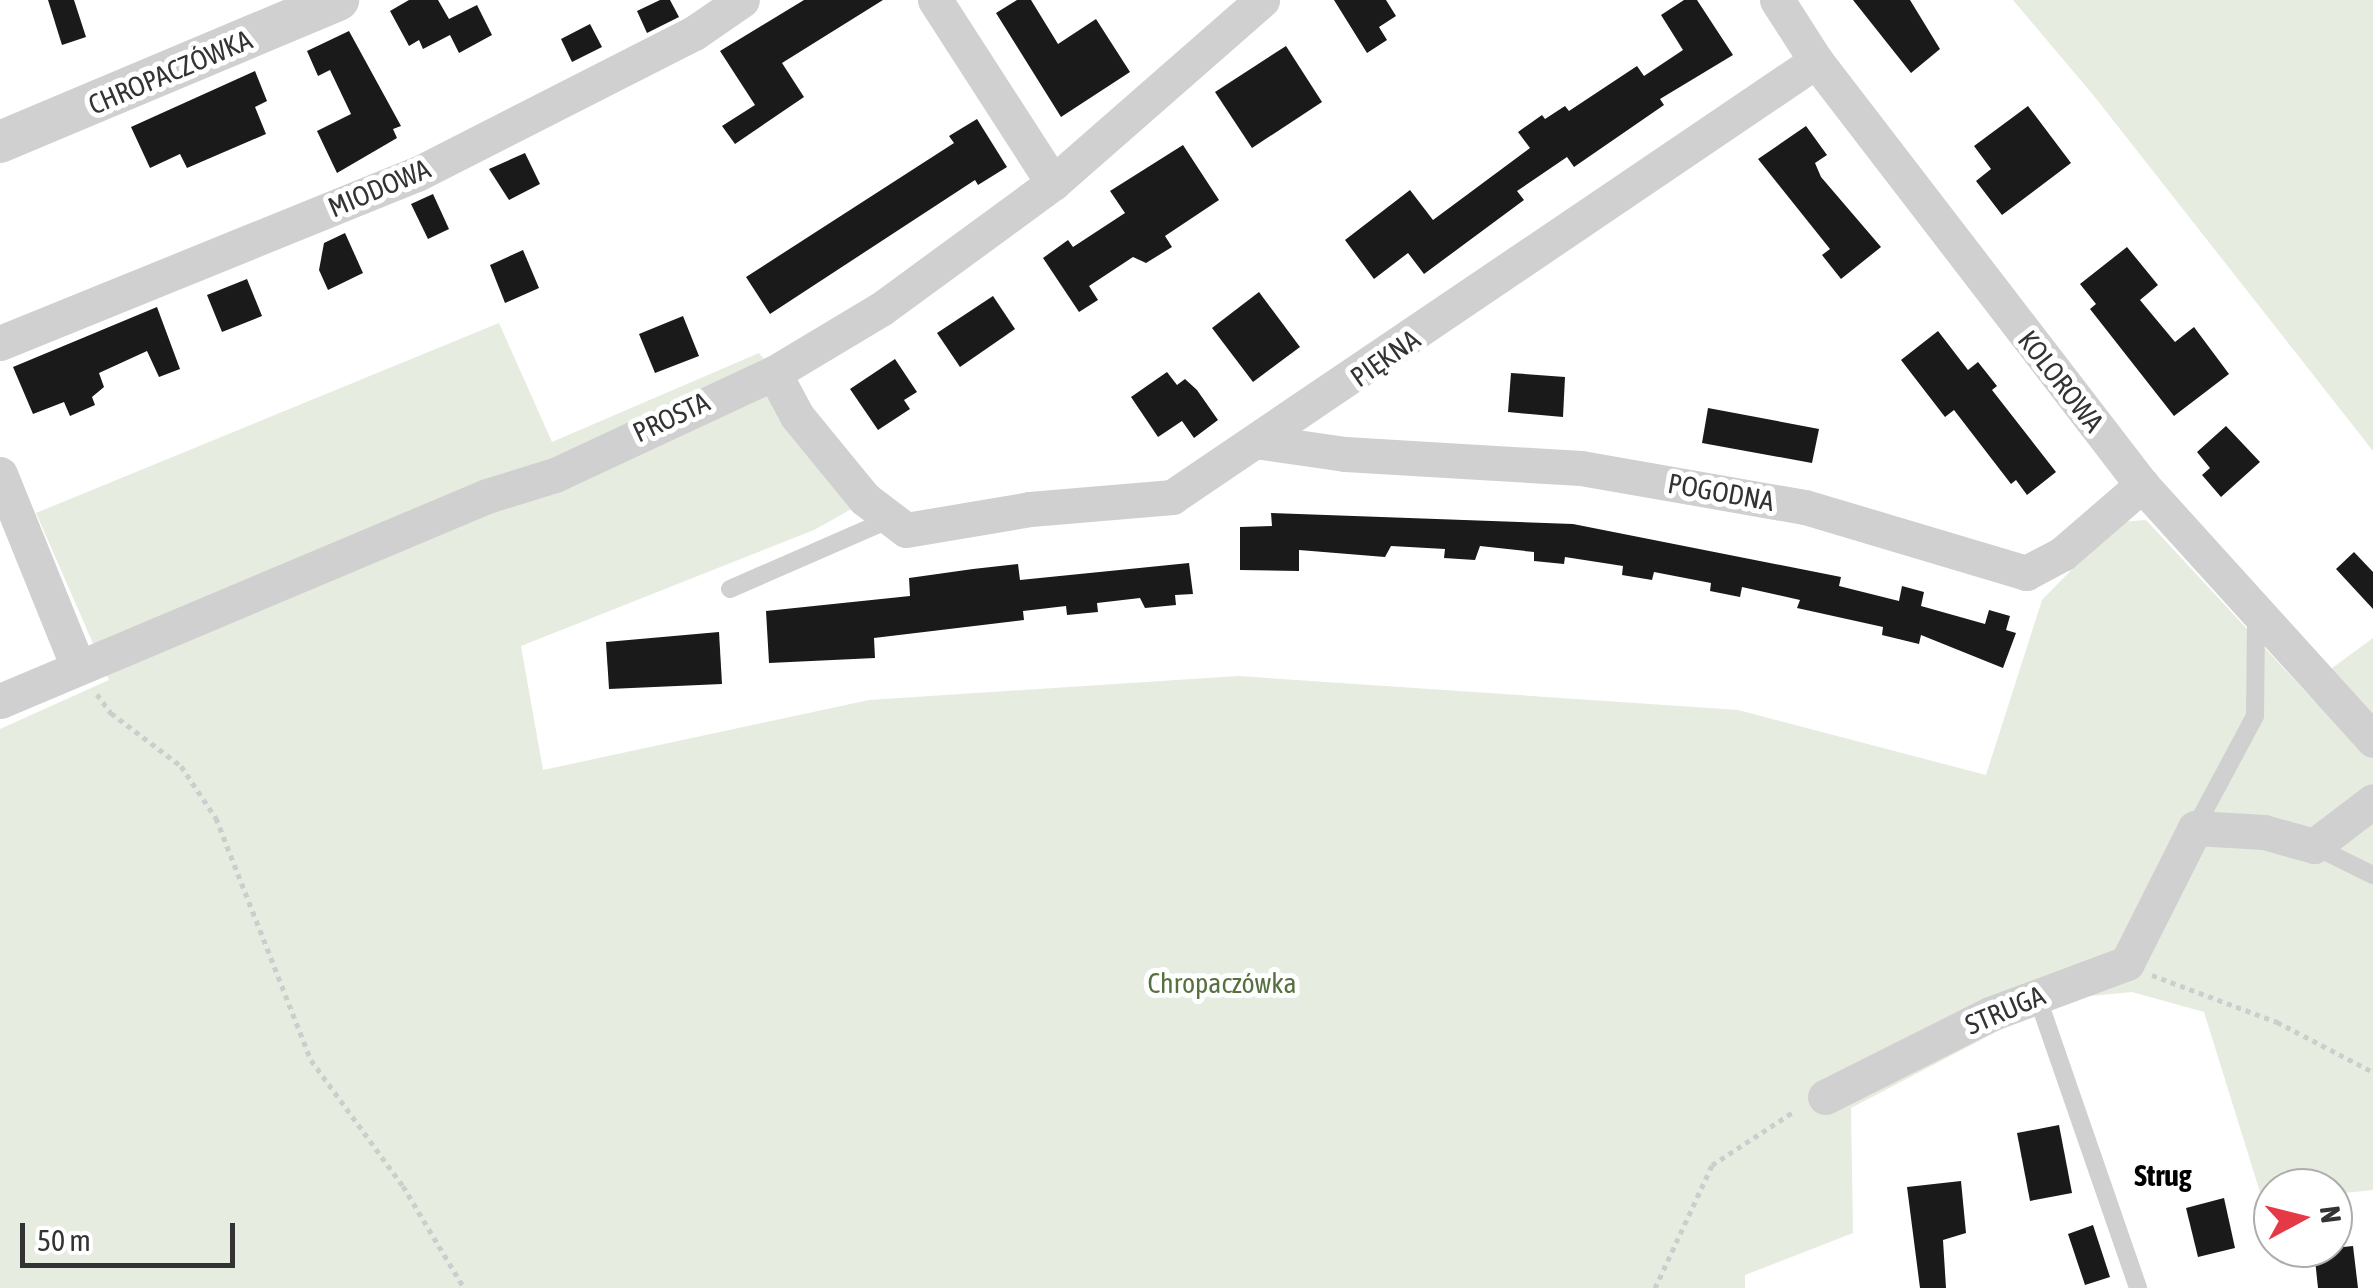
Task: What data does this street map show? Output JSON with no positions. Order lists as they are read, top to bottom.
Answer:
{
  "streets": {
    "street": [
      "CHROPACZÓWKA",
      "MIODOWA",
      "PIĘKNA",
      "KOLOROWA",
      "PROSTA",
      "POGODNA",
      "STRUGA"
    ]
  },
  "crossings": [
    ["PIĘKNA", "KOLOROWA"],
    ["PIĘKNA", "POGODNA"],
    ["KOLOROWA", "POGODNA"]
  ],
  "districts": ["Strug"],
  "parks": ["Chropaczówka"],
  "scale_bar": "50 m",
  "north": "right"
}
